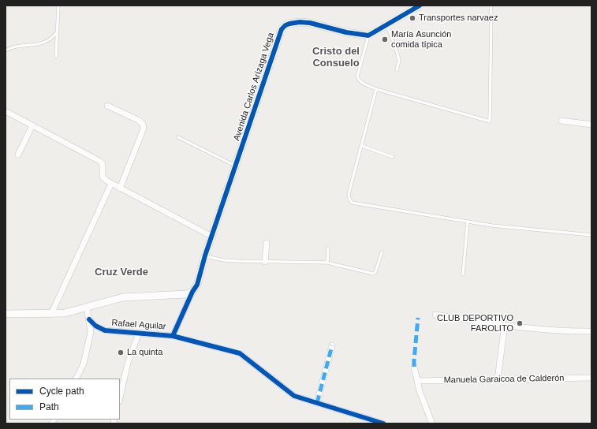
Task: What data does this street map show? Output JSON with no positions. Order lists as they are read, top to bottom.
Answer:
{
  "streets": {
    "street": ["Avenida Carlos Arízaga Vega", "Rafael Aguilar", "Manuela Garaicoa de Calderón"]
  },
  "districts": ["Cristo del Consuelo", "Cruz Verde"],
  "places": [
    "Transportes narvaez",
    "María Asunción comida típica",
    "CLUB DEPORTIVO FAROLITO",
    "La quinta"
  ],
  "legend": ["Cycle path", "Path"]
}
